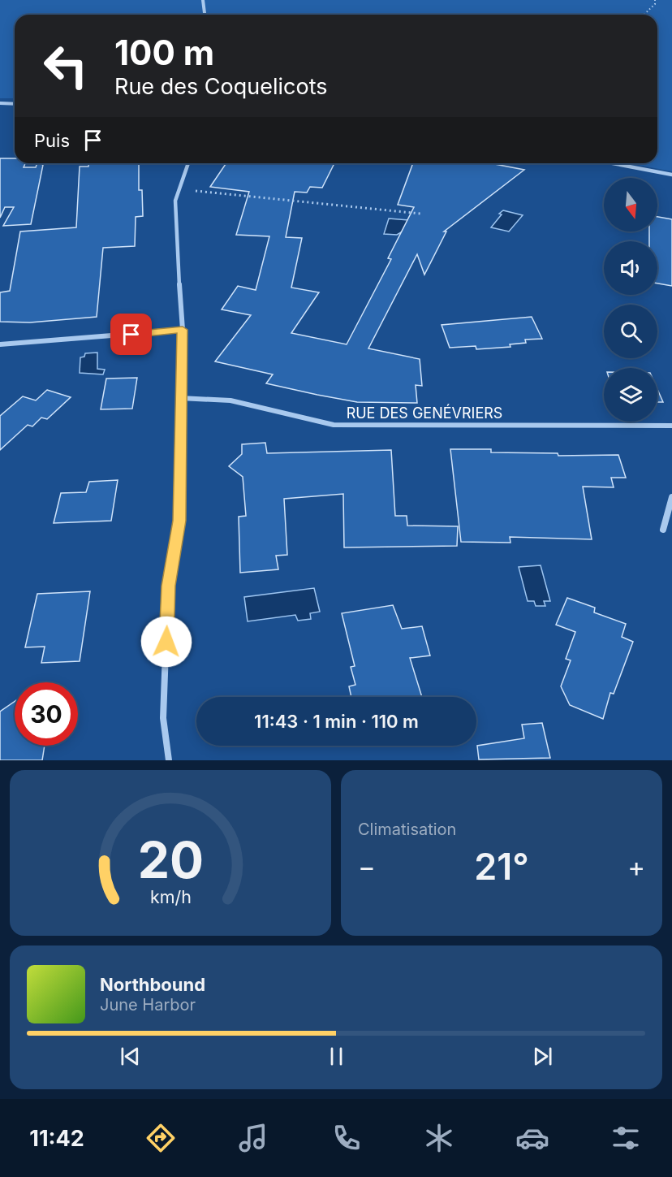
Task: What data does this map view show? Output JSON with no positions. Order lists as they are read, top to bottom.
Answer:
{
  "streets": {
    "street": ["RUE DES GENÉVRIERS"]
  },
  "north": "bottom",
  "page": {
    "turn": ["100 m", "Rue des Coquelicots"],
    "then": "Puis",
    "limit": "30",
    "trip": "11:43 · 1 min · 110 m",
    "tile": "Climatisation",
    "heat": ["−", "21°", "+"],
    "song": ["Northbound", "June Harbor"],
    "tabs": "11:42",
    "gauge": ["20", "km/h"]
  }
}
